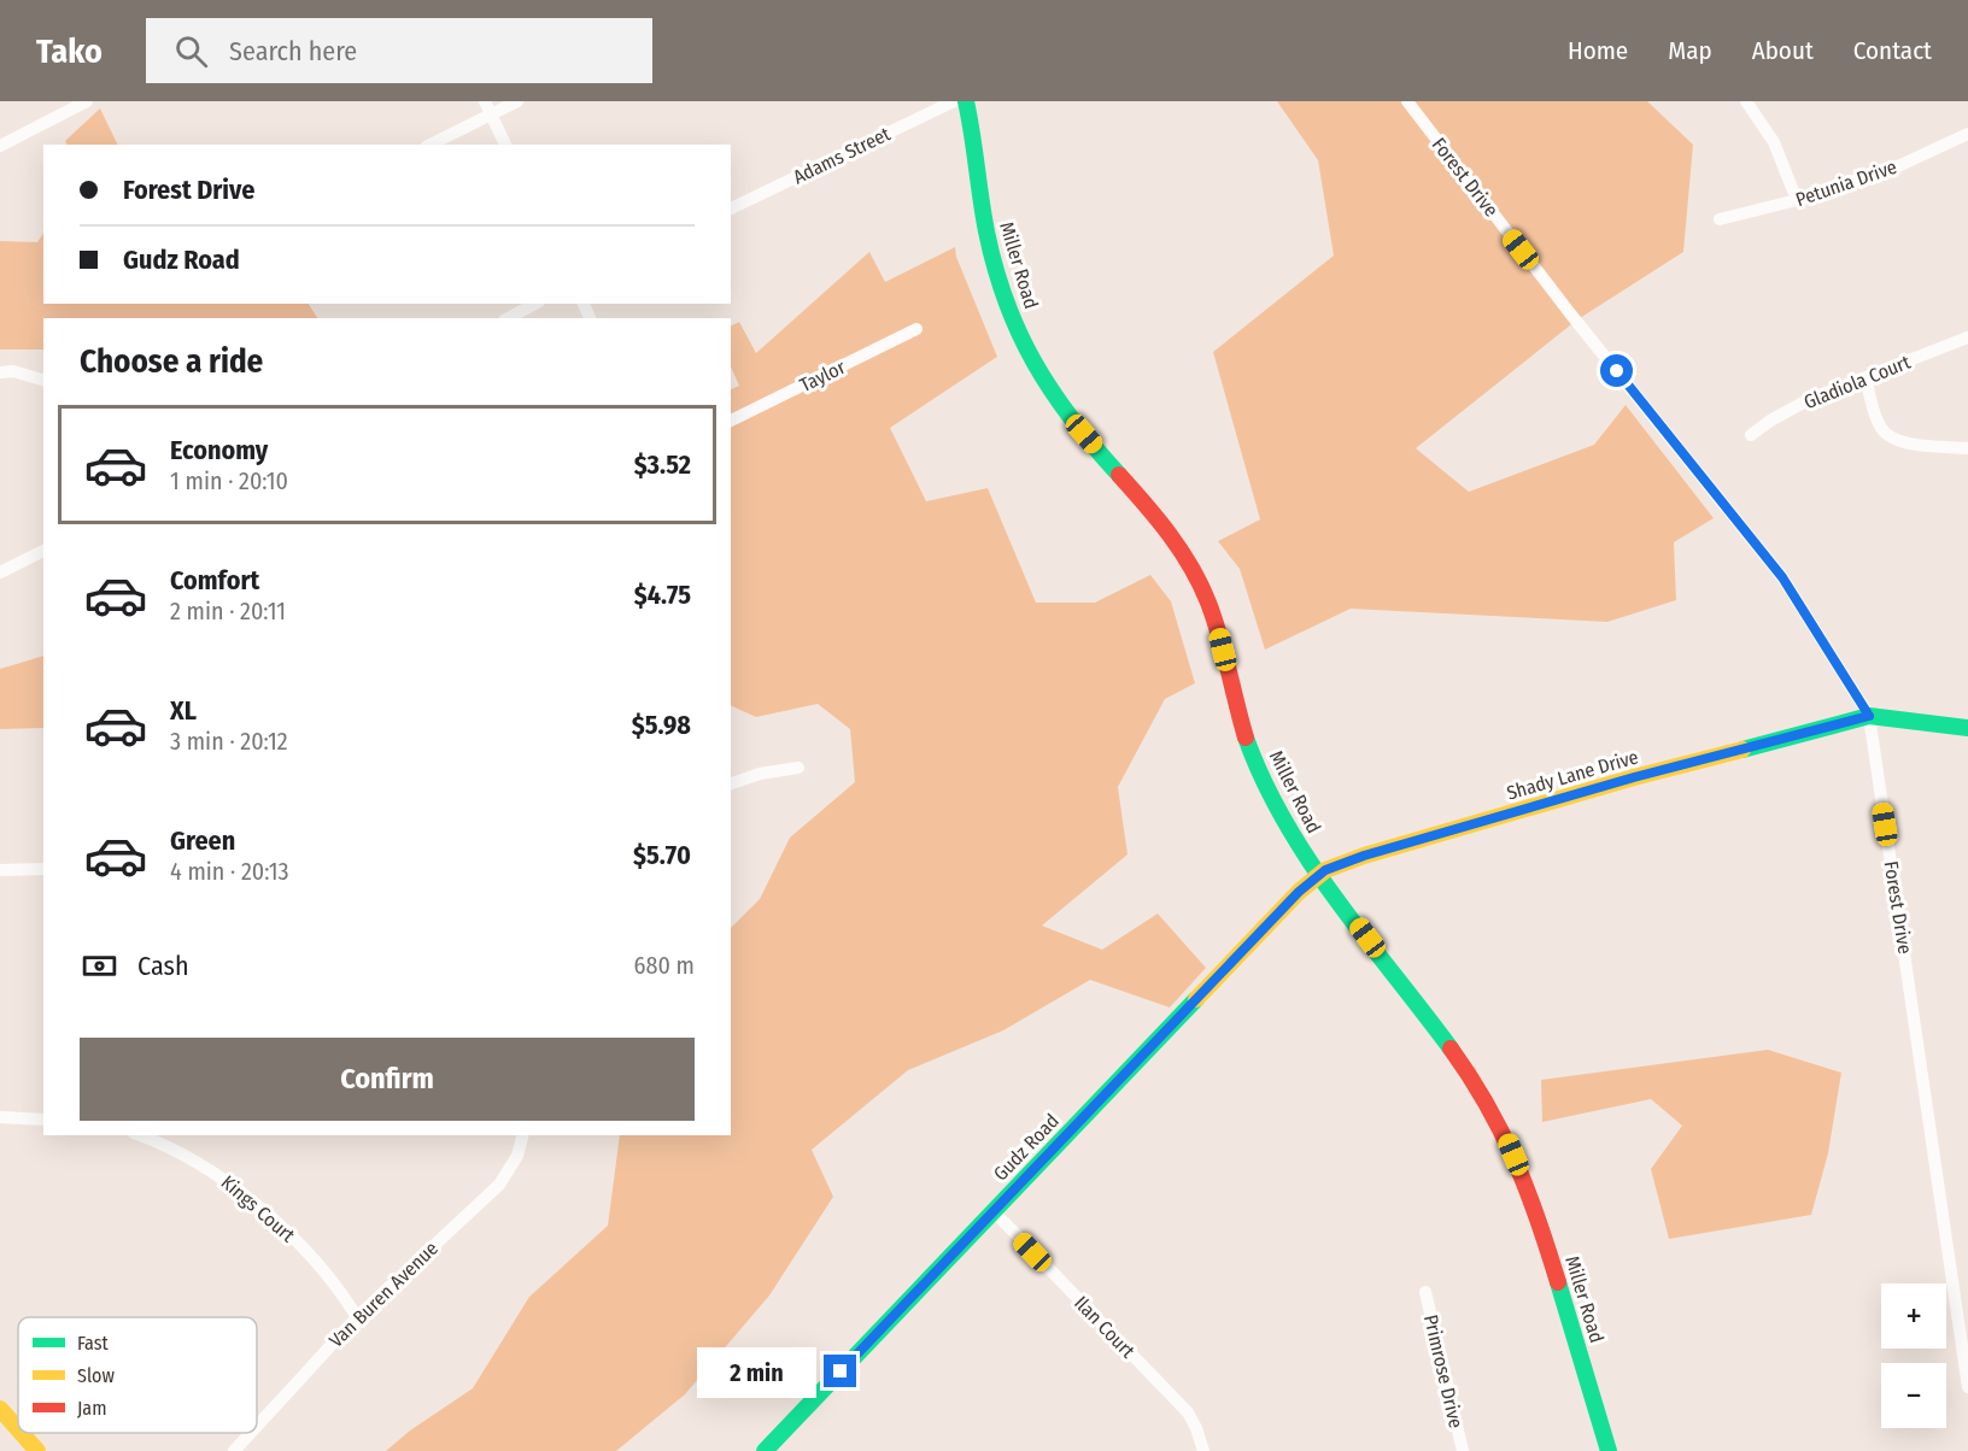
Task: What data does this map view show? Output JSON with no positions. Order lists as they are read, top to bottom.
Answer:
{
  "streets": {
    "street": [
      "Adams Street",
      "Forest Drive",
      "Petunia Drive",
      "Miller Road",
      "Taylor",
      "Gladiola Court",
      "Shady Lane Drive",
      "Gudz Road",
      "Kings Court",
      "Van Buren Avenue",
      "Ilan Court",
      "Primrose Drive"
    ]
  },
  "crossings": [
    ["Forest Drive", "Shady Lane Drive"],
    ["Miller Road", "Shady Lane Drive"],
    ["Miller Road", "Gudz Road"],
    ["Shady Lane Drive", "Gudz Road"],
    ["Gudz Road", "Ilan Court"],
    ["Kings Court", "Van Buren Avenue"]
  ],
  "legend": ["Fast", "Slow", "Jam"],
  "page": {
    "header": "Tako",
    "search": "Search here",
    "nav": [
      "Home",
      "Map",
      "About",
      "Contact"
    ],
    "banner": ["Forest Drive", "Gudz Road"],
    "heading": "Choose a ride",
    "list": [
      {
        "name": "Economy",
        "note": "1 min · 20:10",
        "value": "$3.52"
      },
      {
        "name": "Comfort",
        "note": "2 min · 20:11",
        "value": "$4.75"
      },
      {
        "name": "XL",
        "note": "3 min · 20:12",
        "value": "$5.98"
      },
      {
        "name": "Green",
        "note": "4 min · 20:13",
        "value": "$5.70"
      }
    ],
    "pay": ["Cash", "680 m"],
    "buttons": "Confirm",
    "map_buttons": ["+", "−"],
    "bubble": "2 min"
  }
}
